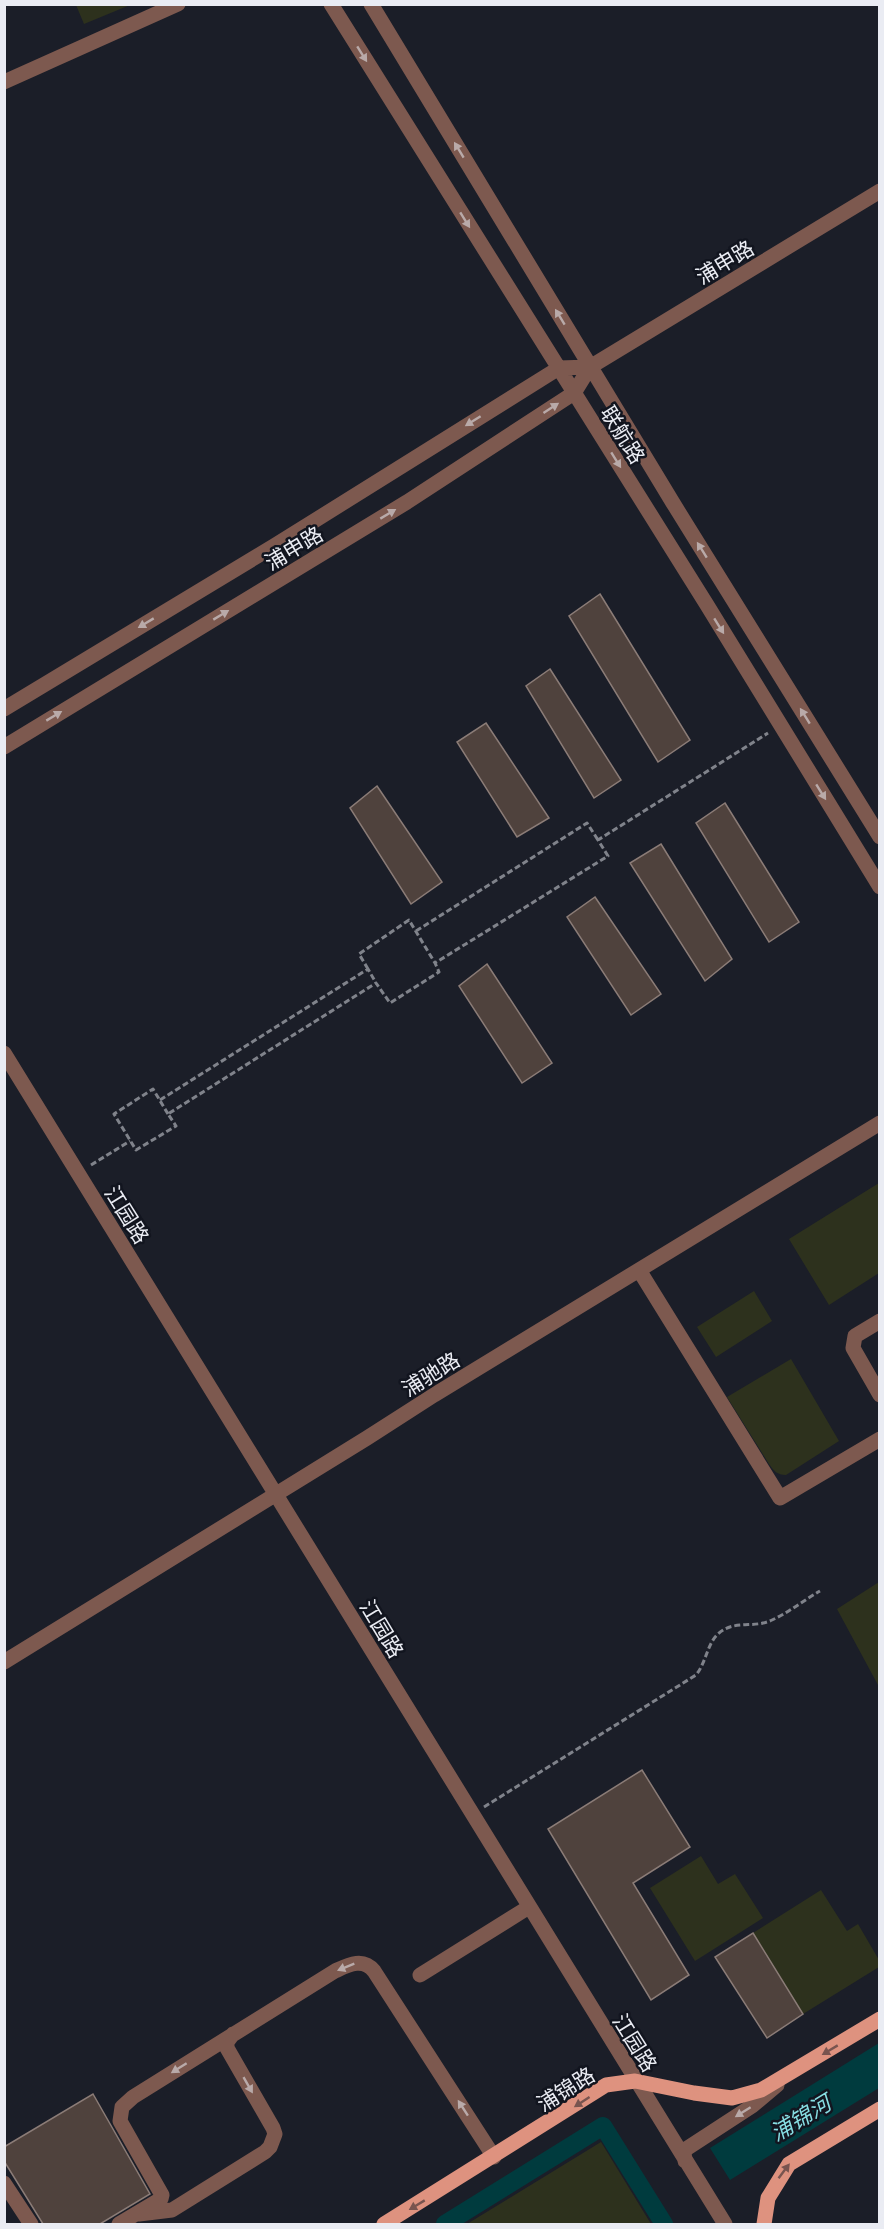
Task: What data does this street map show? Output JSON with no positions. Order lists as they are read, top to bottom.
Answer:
{
  "streets": {
    "main road": ["浦锦路"],
    "street": [
      "浦申路",
      "联航路",
      "江园路",
      "浦驰路"
    ]
  },
  "crossings": [
    ["浦申路", "联航路"],
    ["江园路", "浦驰路"],
    ["江园路", "浦锦路"]
  ],
  "one_way": ["浦锦路"],
  "water": ["浦锦河"]
}
